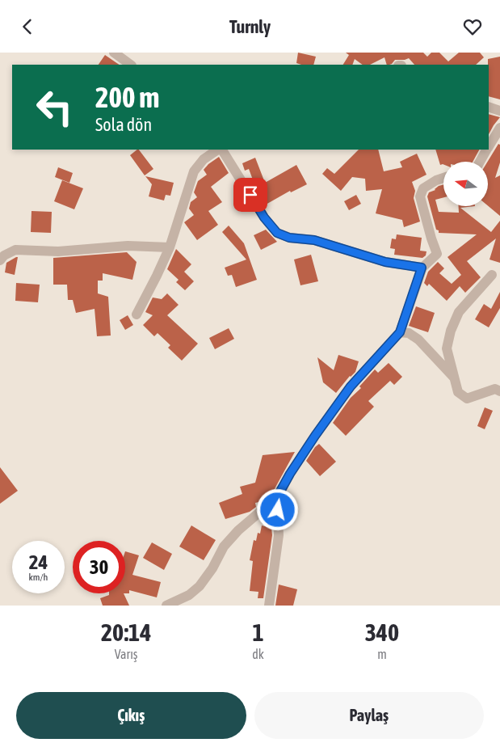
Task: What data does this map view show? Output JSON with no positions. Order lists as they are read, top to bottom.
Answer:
{
  "north": "left",
  "page": {
    "header": "Turnly",
    "turn": ["200 m", "Sola dön"],
    "speed": "24 km/h",
    "limit": "30",
    "eta": [
      "20:14",
      "Varış",
      "1",
      "dk",
      "340",
      "m"
    ],
    "buttons": ["Çıkış", "Paylaş"]
  }
}
